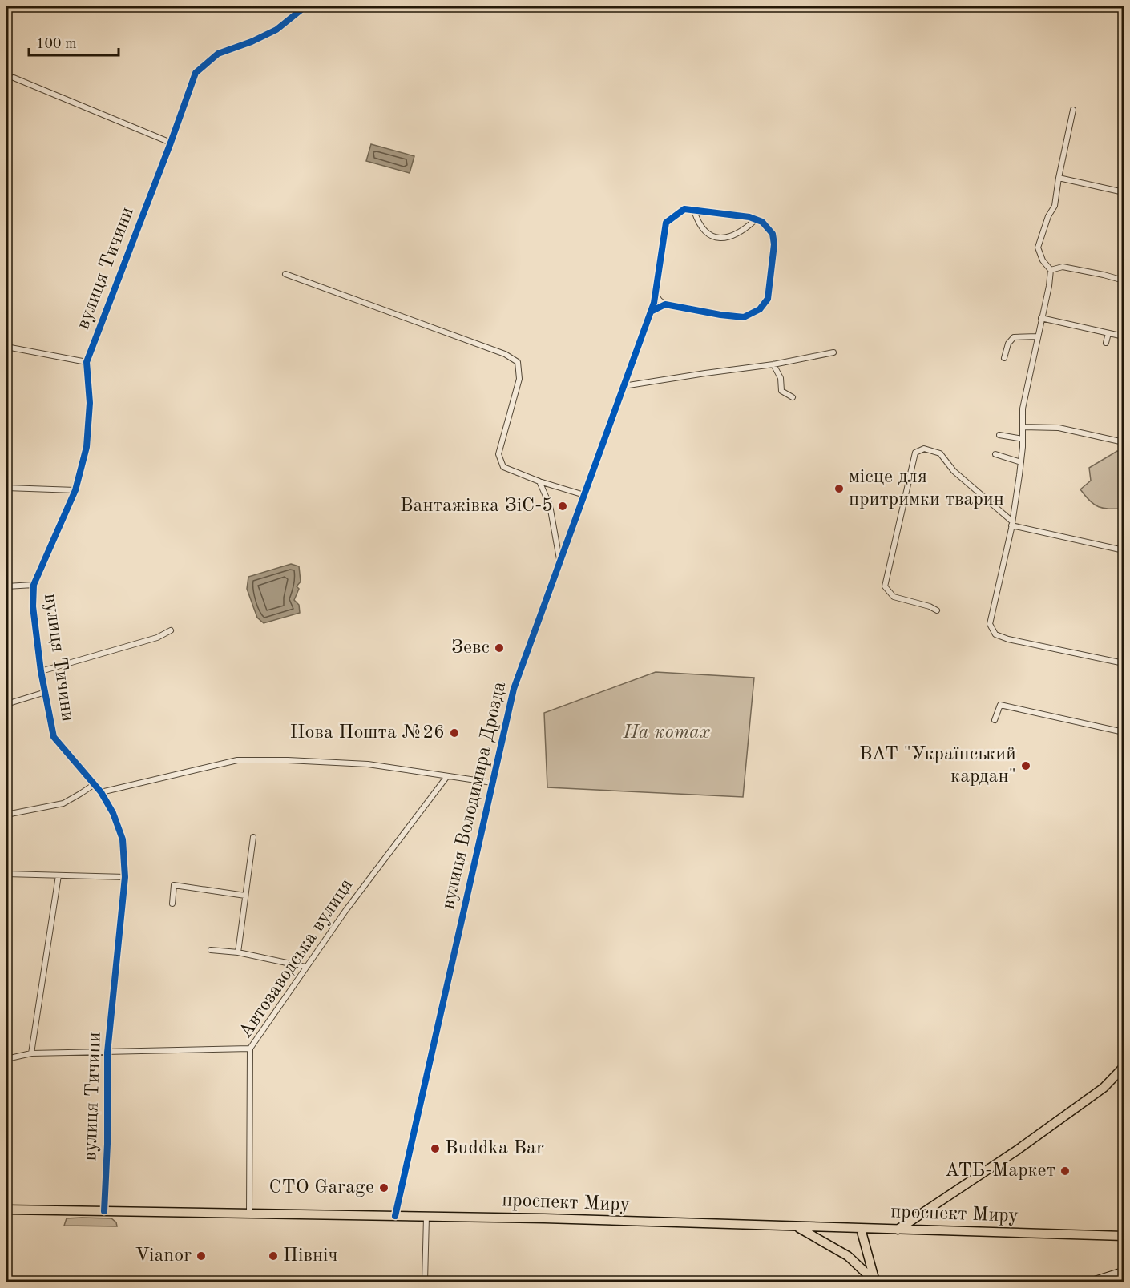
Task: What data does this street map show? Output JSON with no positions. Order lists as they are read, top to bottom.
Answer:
{
  "streets": {
    "main road": ["проспект Миру"],
    "street": ["вулиця Тичини", "вулиця Володимира Дрозда", "Автозаводська вулиця"]
  },
  "crossings": [
    ["вулиця Тичини", "проспект Миру"],
    ["вулиця Володимира Дрозда", "проспект Миру"],
    ["Автозаводська вулиця", "проспект Миру"]
  ],
  "parks": ["На котах"],
  "places": [
    "місце для притримки тварин",
    "Вантажівка ЗіС-5",
    "Зевс",
    "Нова Пошта №26",
    "ВАТ \"Український кардан\"",
    "Buddka Bar",
    "АТБ-Маркет",
    "СТО Garage",
    "Vianor",
    "Північ"
  ],
  "scale_bar": "100 m"
}
